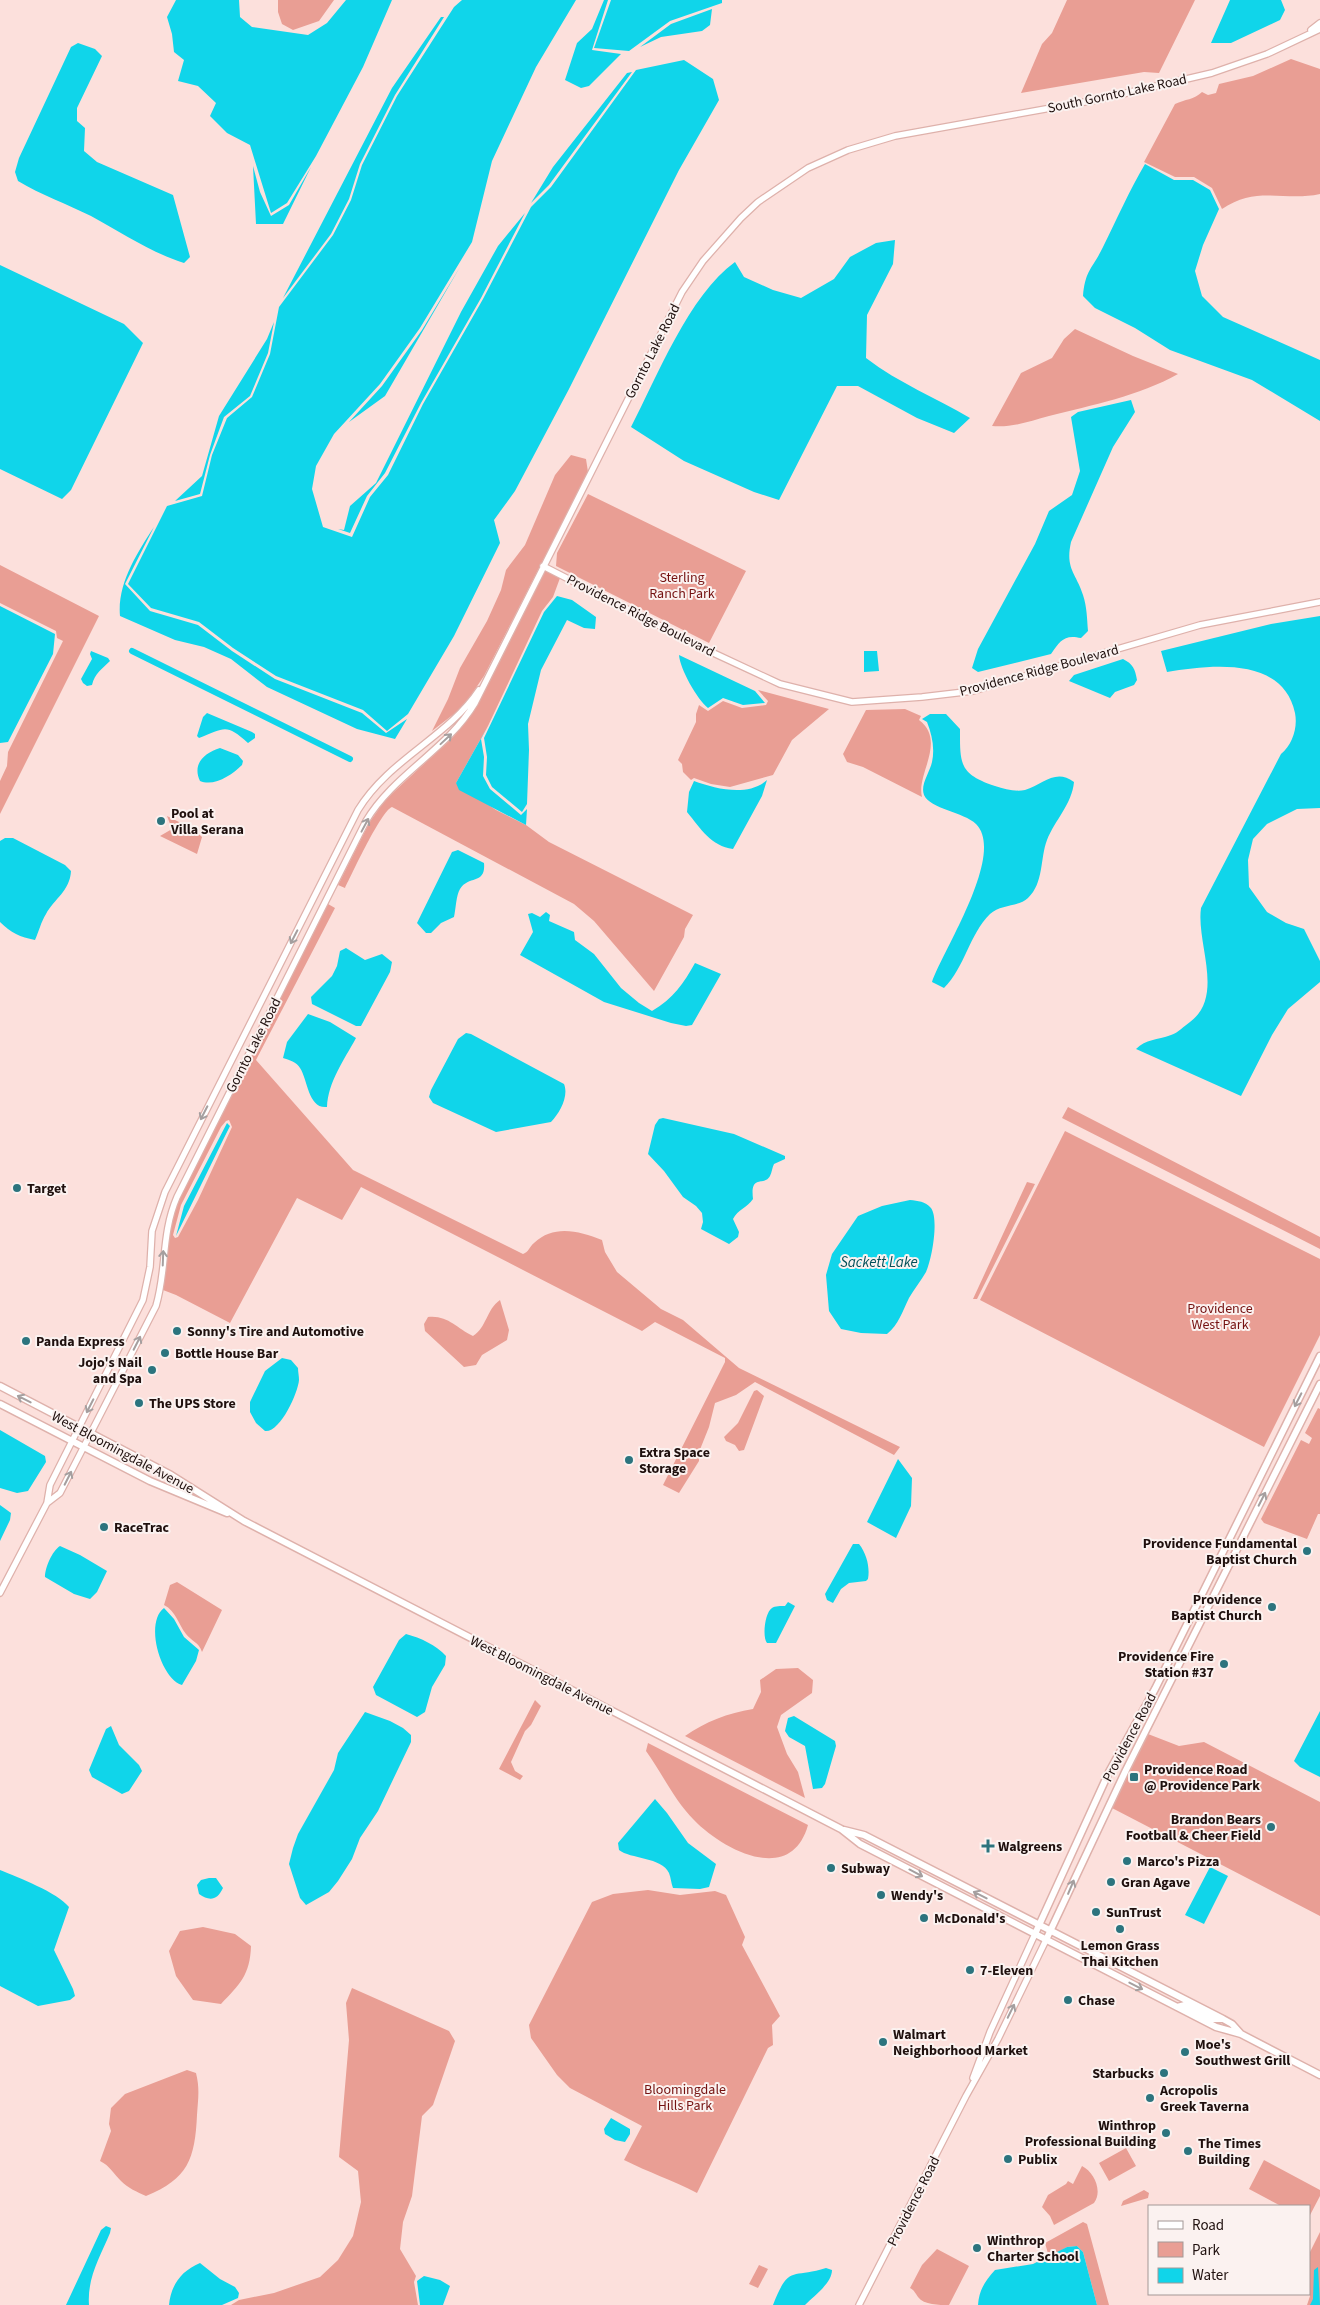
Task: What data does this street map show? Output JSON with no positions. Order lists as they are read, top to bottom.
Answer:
{
  "streets": {
    "main road": ["West Bloomingdale Avenue", "Providence Road"],
    "street": ["South Gornto Lake Road", "Gornto Lake Road", "Providence Ridge Boulevard"]
  },
  "crossings": [
    ["South Gornto Lake Road", "Gornto Lake Road"],
    ["Gornto Lake Road", "Providence Ridge Boulevard"],
    ["Gornto Lake Road", "West Bloomingdale Avenue"],
    ["West Bloomingdale Avenue", "Providence Road"]
  ],
  "water": ["Sackett Lake"],
  "parks": ["Sterling Ranch Park", "Providence West Park", "Bloomingdale Hills Park"],
  "places": {
    "other": [
      "Pool at Villa Serana",
      "Target",
      "Sonny's Tire and Automotive",
      "Panda Express",
      "Bottle House Bar",
      "Jojo's Nail and Spa",
      "The UPS Store",
      "Extra Space Storage",
      "RaceTrac",
      "Providence Fundamental Baptist Church",
      "Providence Baptist Church",
      "Providence Fire Station #37",
      "Brandon Bears Football & Cheer Field",
      "Marco's Pizza",
      "Subway",
      "Gran Agave",
      "Wendy's",
      "SunTrust",
      "McDonald's",
      "Lemon Grass Thai Kitchen",
      "7-Eleven",
      "Chase",
      "Walmart Neighborhood Market",
      "Moe's Southwest Grill",
      "Starbucks",
      "Acropolis Greek Taverna",
      "Winthrop Professional Building",
      "The Times Building",
      "Publix",
      "Winthrop Charter School"
    ],
    "transit": ["Providence Road @ Providence Park"],
    "health": ["Walgreens"]
  },
  "legend": ["Road", "Park", "Water"]
}
